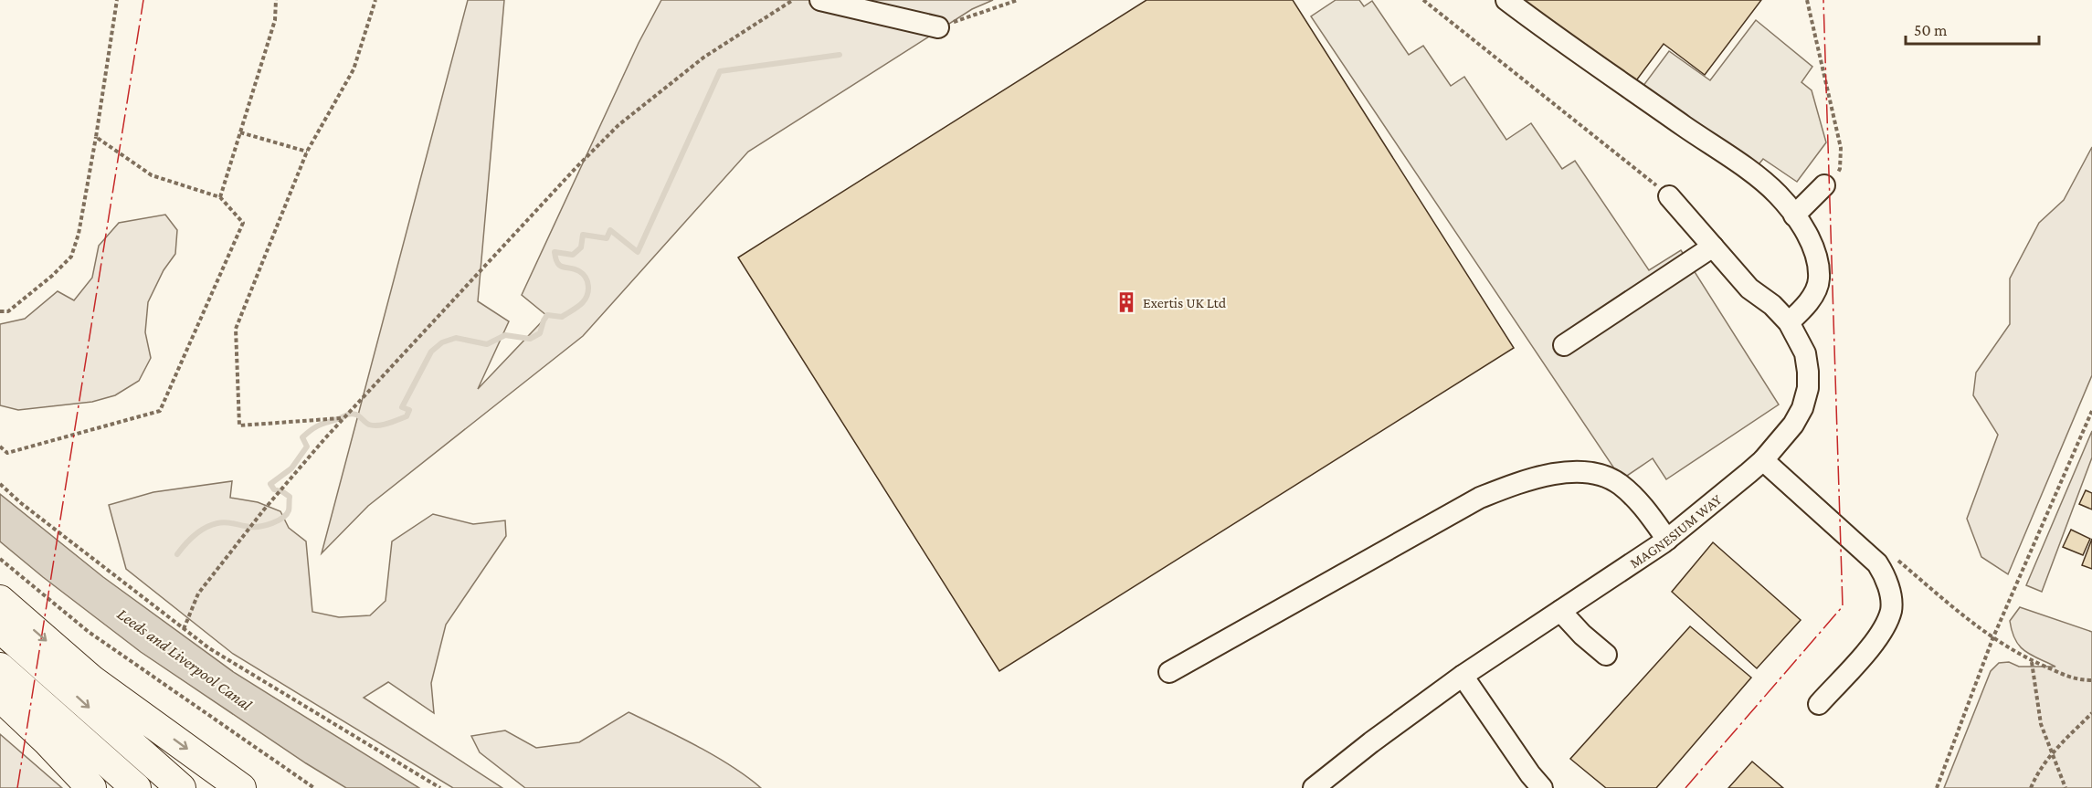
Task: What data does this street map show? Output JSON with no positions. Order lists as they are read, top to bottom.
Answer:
{
  "streets": {
    "street": ["MAGNESIUM WAY"]
  },
  "water": ["Leeds and Liverpool Canal"],
  "places": {
    "building": ["Exertis UK Ltd"]
  },
  "scale_bar": "50 m"
}
